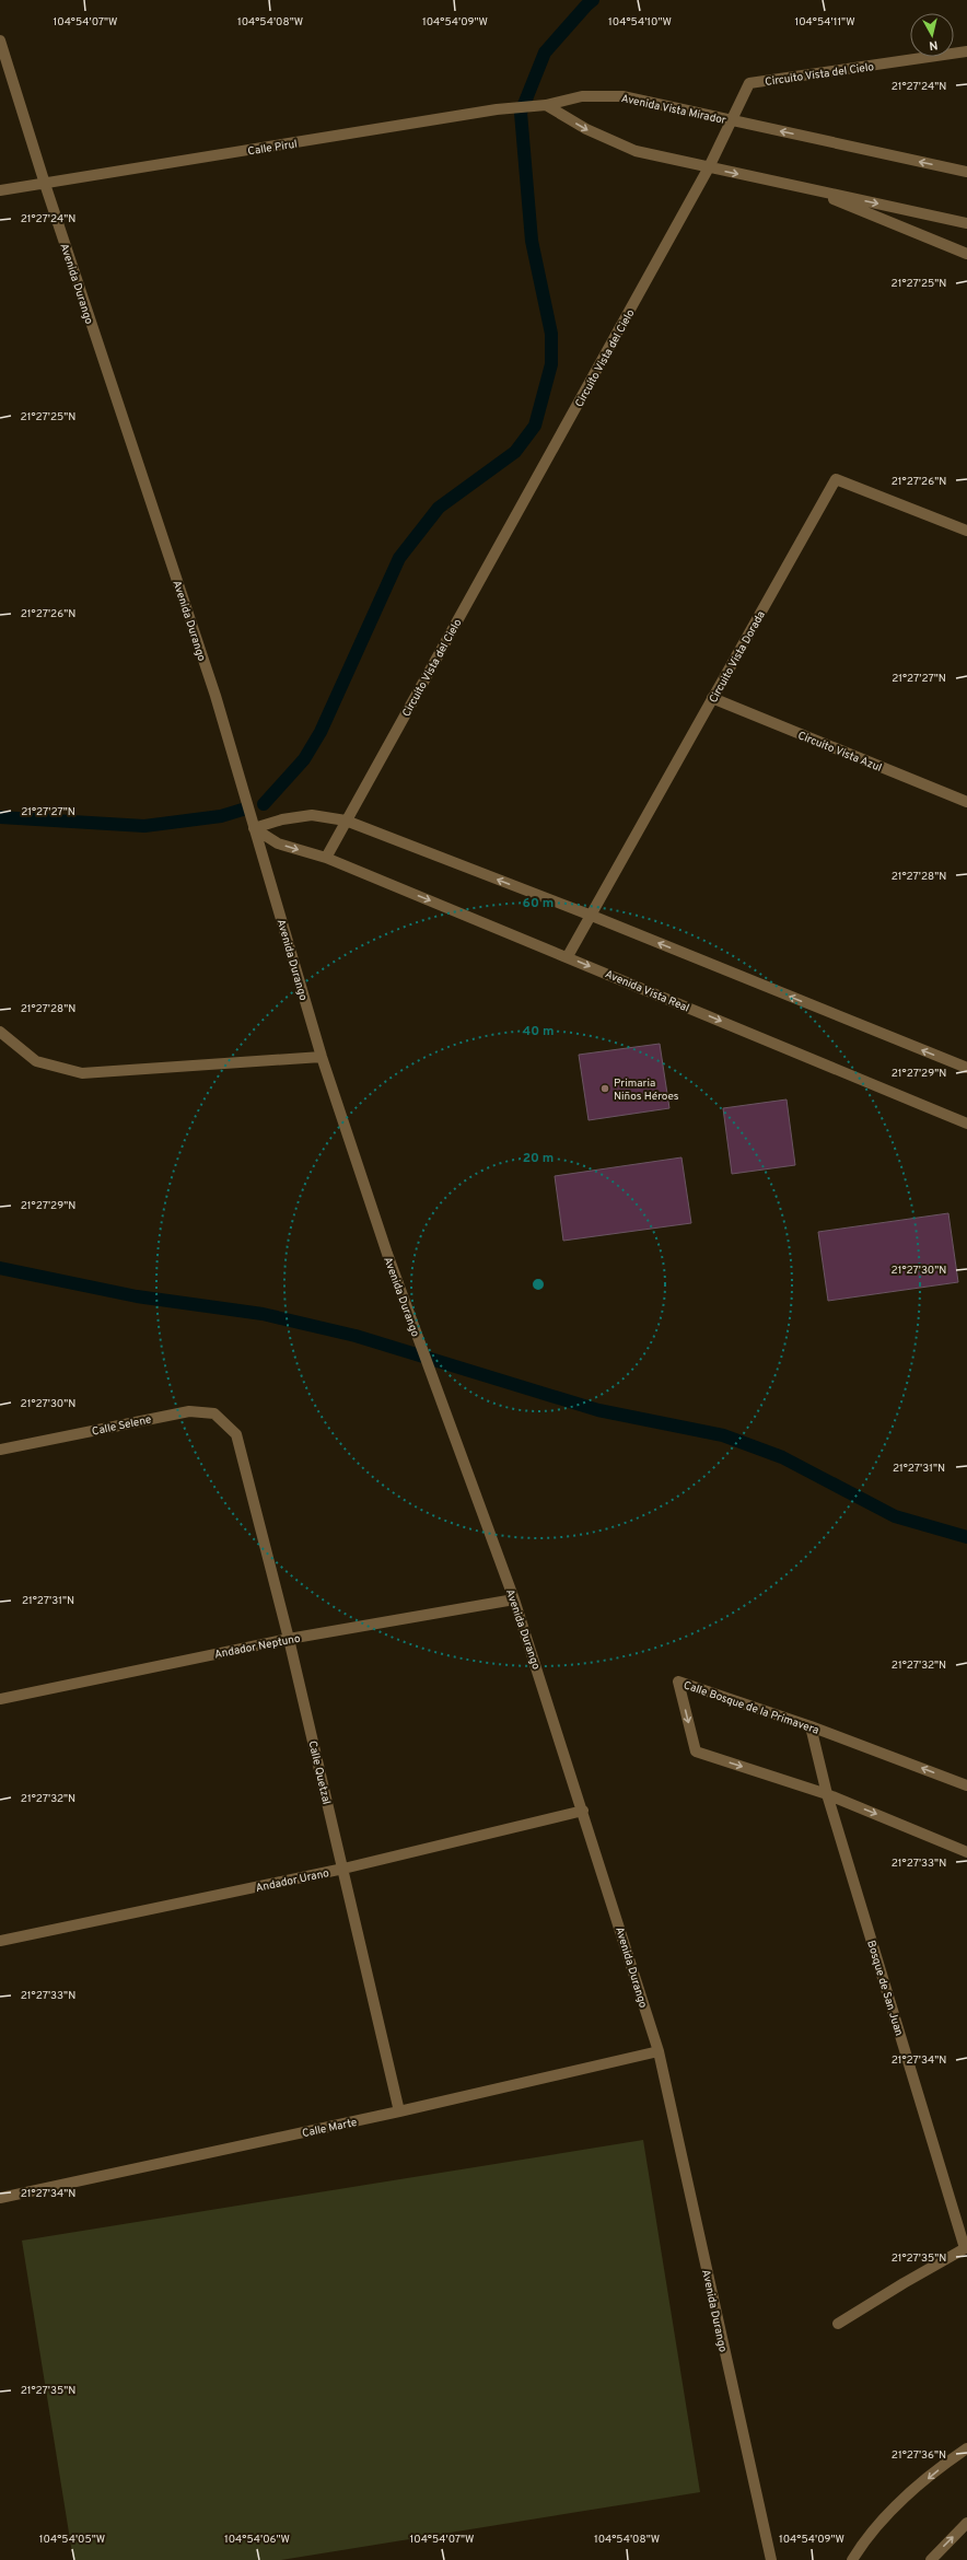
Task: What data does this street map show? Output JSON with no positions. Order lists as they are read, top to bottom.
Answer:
{
  "streets": {
    "street": [
      "Circuito Vista del Cielo",
      "Avenida Vista Mirador",
      "Calle Pirul",
      "Avenida Durango",
      "Circuito Vista Dorada",
      "Circuito Vista Azul",
      "Avenida Vista Real",
      "Calle Selene",
      "Andador Neptuno",
      "Calle Bosque de la Primavera",
      "Calle Quetzal",
      "Andador Urano",
      "Bosque de San Juan",
      "Calle Marte"
    ]
  },
  "crossings": [
    ["Circuito Vista del Cielo", "Avenida Vista Mirador"],
    ["Avenida Vista Mirador", "Calle Pirul"],
    ["Calle Pirul", "Avenida Durango"],
    ["Avenida Durango", "Avenida Vista Real"],
    ["Avenida Durango", "Andador Neptuno"],
    ["Avenida Durango", "Andador Urano"],
    ["Avenida Durango", "Calle Marte"],
    ["Circuito Vista Dorada", "Circuito Vista Azul"],
    ["Circuito Vista Dorada", "Avenida Vista Real"],
    ["Calle Selene", "Calle Quetzal"],
    ["Andador Neptuno", "Calle Quetzal"],
    ["Calle Bosque de la Primavera", "Bosque de San Juan"],
    ["Calle Quetzal", "Andador Urano"],
    ["Calle Quetzal", "Calle Marte"]
  ],
  "places": ["Primaria Niños Héroes"],
  "north": "bottom",
  "coordinates": [
    "104°54'07\"W",
    "104°54'08\"W",
    "104°54'09\"W",
    "104°54'10\"W",
    "104°54'11\"W",
    "21°27'24\"N",
    "21°27'25\"N",
    "21°27'26\"N",
    "21°27'27\"N",
    "21°27'28\"N",
    "21°27'29\"N",
    "21°27'30\"N",
    "21°27'31\"N",
    "21°27'32\"N",
    "21°27'33\"N",
    "21°27'34\"N",
    "21°27'35\"N",
    "21°27'36\"N",
    "104°54'05\"W",
    "104°54'06\"W"
  ],
  "rings": ["60 m", "40 m", "20 m"]
}
